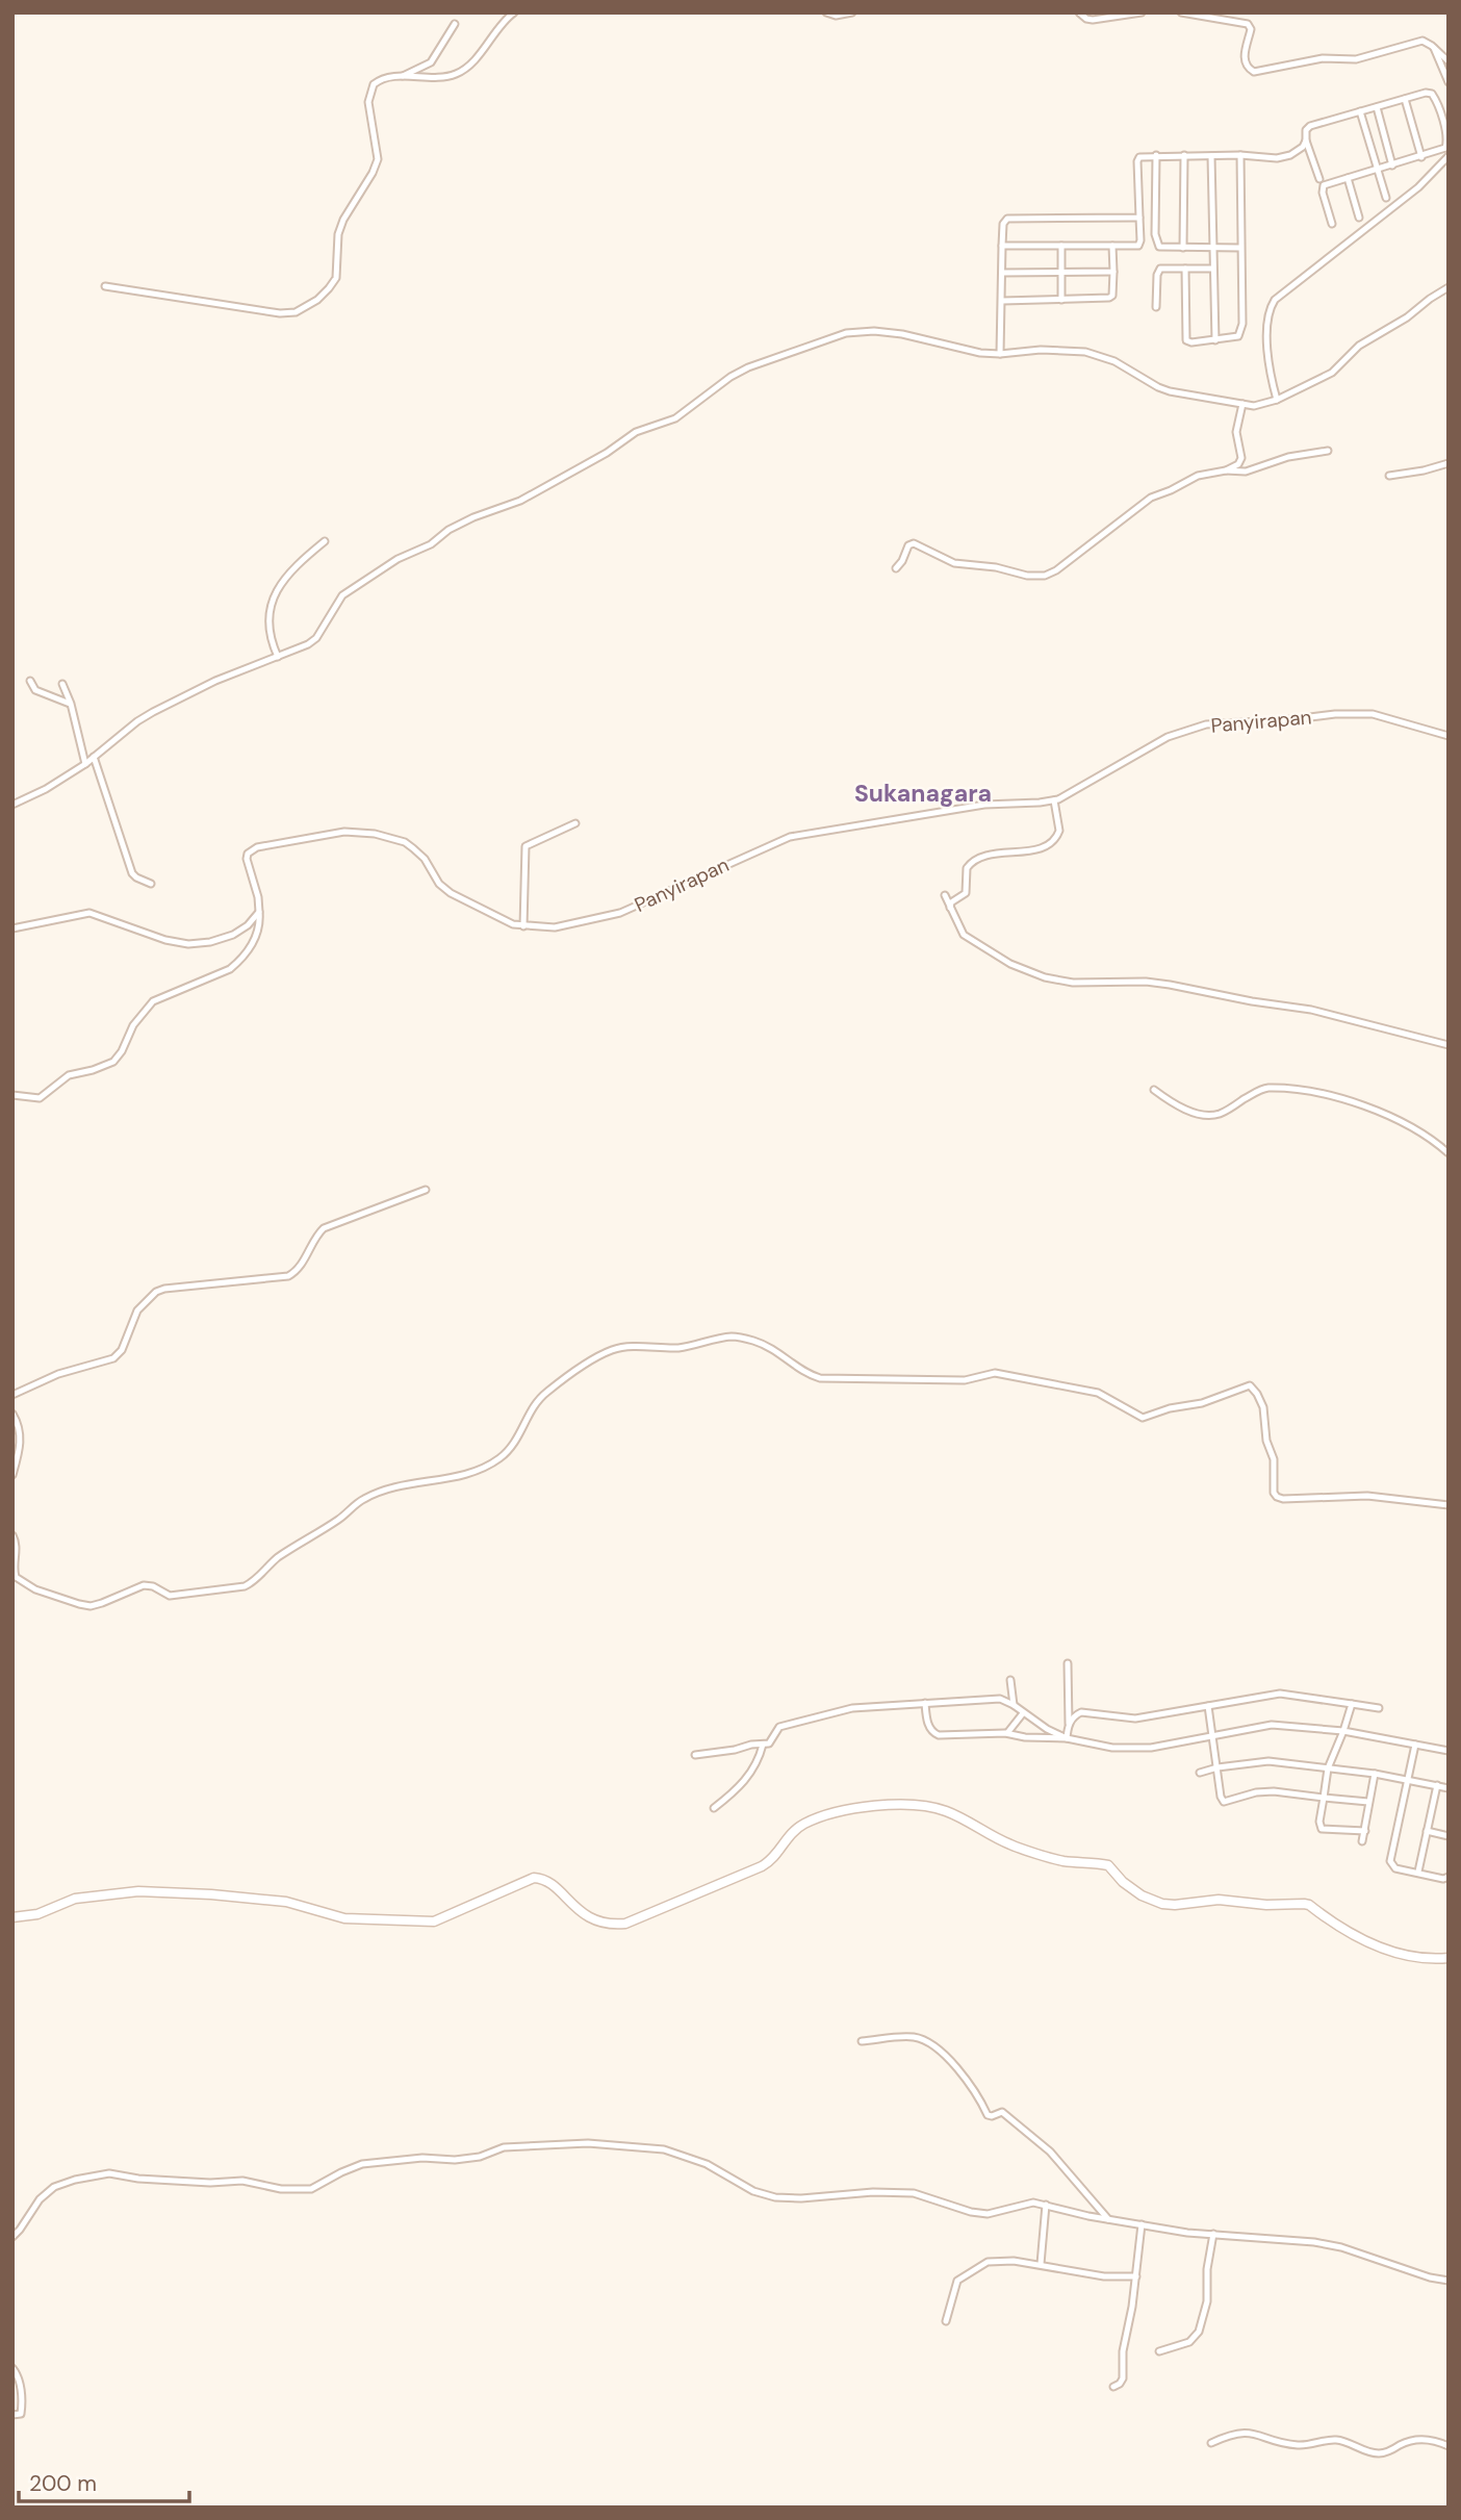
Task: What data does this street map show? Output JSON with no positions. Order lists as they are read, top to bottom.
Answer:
{
  "streets": {
    "street": ["Panyirapan"]
  },
  "districts": ["Sukanagara"],
  "scale_bar": "200 m"
}
